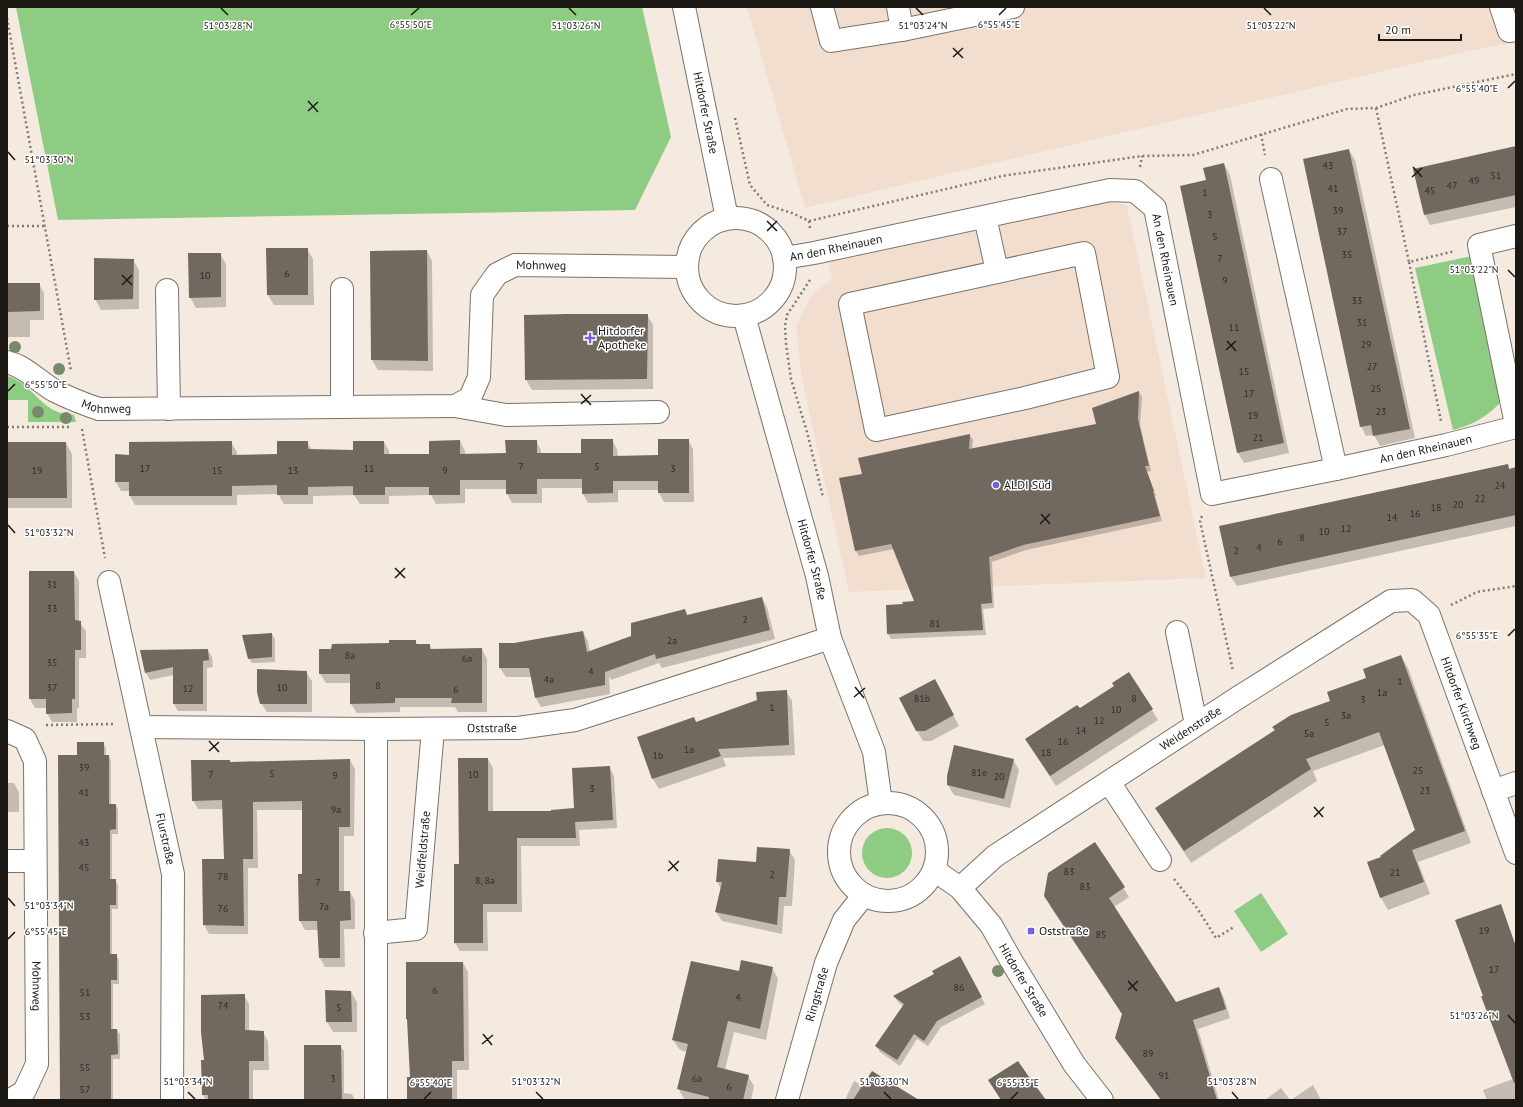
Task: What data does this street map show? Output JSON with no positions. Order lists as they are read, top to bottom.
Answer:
{
  "streets": {
    "street": [
      "Hitdorfer Straße",
      "An den Rheinauen",
      "Mohnweg",
      "Hitdorfer Kirchweg",
      "Oststraße",
      "Weidenstraße",
      "Flurstraße",
      "Weidfeldstraße",
      "Ringstraße"
    ]
  },
  "crossings": [
    ["Hitdorfer Straße", "An den Rheinauen"],
    ["Hitdorfer Straße", "Mohnweg"],
    ["Hitdorfer Straße", "Oststraße"],
    ["Hitdorfer Straße", "Weidenstraße"],
    ["Hitdorfer Straße", "Ringstraße"],
    ["An den Rheinauen", "Mohnweg"],
    ["Hitdorfer Kirchweg", "Weidenstraße"],
    ["Oststraße", "Flurstraße"],
    ["Oststraße", "Weidfeldstraße"]
  ],
  "places": {
    "health": ["Hitdorfer Apotheke"],
    "other": ["ALDI Süd"],
    "transit": ["Oststraße"]
  },
  "house_numbers": [
    "43",
    "51",
    "49",
    "47",
    "41",
    "45",
    "1",
    "39",
    "3",
    "37",
    "5",
    "35",
    "7",
    "6",
    "10",
    "9",
    "33",
    "31",
    "11",
    "29",
    "27",
    "15",
    "25",
    "17",
    "23",
    "19",
    "21",
    "7",
    "5",
    "17",
    "11",
    "3",
    "19",
    "15",
    "13",
    "9",
    "24",
    "22",
    "20",
    "18",
    "16",
    "14",
    "12",
    "10",
    "8",
    "6",
    "4",
    "2",
    "31",
    "33",
    "2",
    "81",
    "2a",
    "8a",
    "6a",
    "35",
    "4",
    "4a",
    "1",
    "8",
    "37",
    "10",
    "12",
    "6",
    "1a",
    "81b",
    "8",
    "3",
    "1",
    "10",
    "3a",
    "12",
    "5",
    "14",
    "5a",
    "16",
    "1a",
    "18",
    "1b",
    "39",
    "25",
    "81e",
    "5",
    "7",
    "10",
    "9",
    "20",
    "3",
    "23",
    "41",
    "9a",
    "43",
    "45",
    "83",
    "21",
    "2",
    "78",
    "8, 8a",
    "7",
    "83",
    "7a",
    "76",
    "19",
    "85",
    "17",
    "86",
    "6",
    "51",
    "4",
    "74",
    "5",
    "53",
    "89",
    "55",
    "91",
    "3",
    "6a",
    "6",
    "57"
  ],
  "scale_bar": "20 m",
  "coordinates": [
    "6°55'50\"E",
    "6°55'45\"E",
    "51°03'28\"N",
    "51°03'26\"N",
    "51°03'24\"N",
    "51°03'22\"N",
    "6°55'40\"E",
    "51°03'30\"N",
    "51°03'32\"N",
    "6°55'35\"E",
    "51°03'34\"N"
  ]
}
